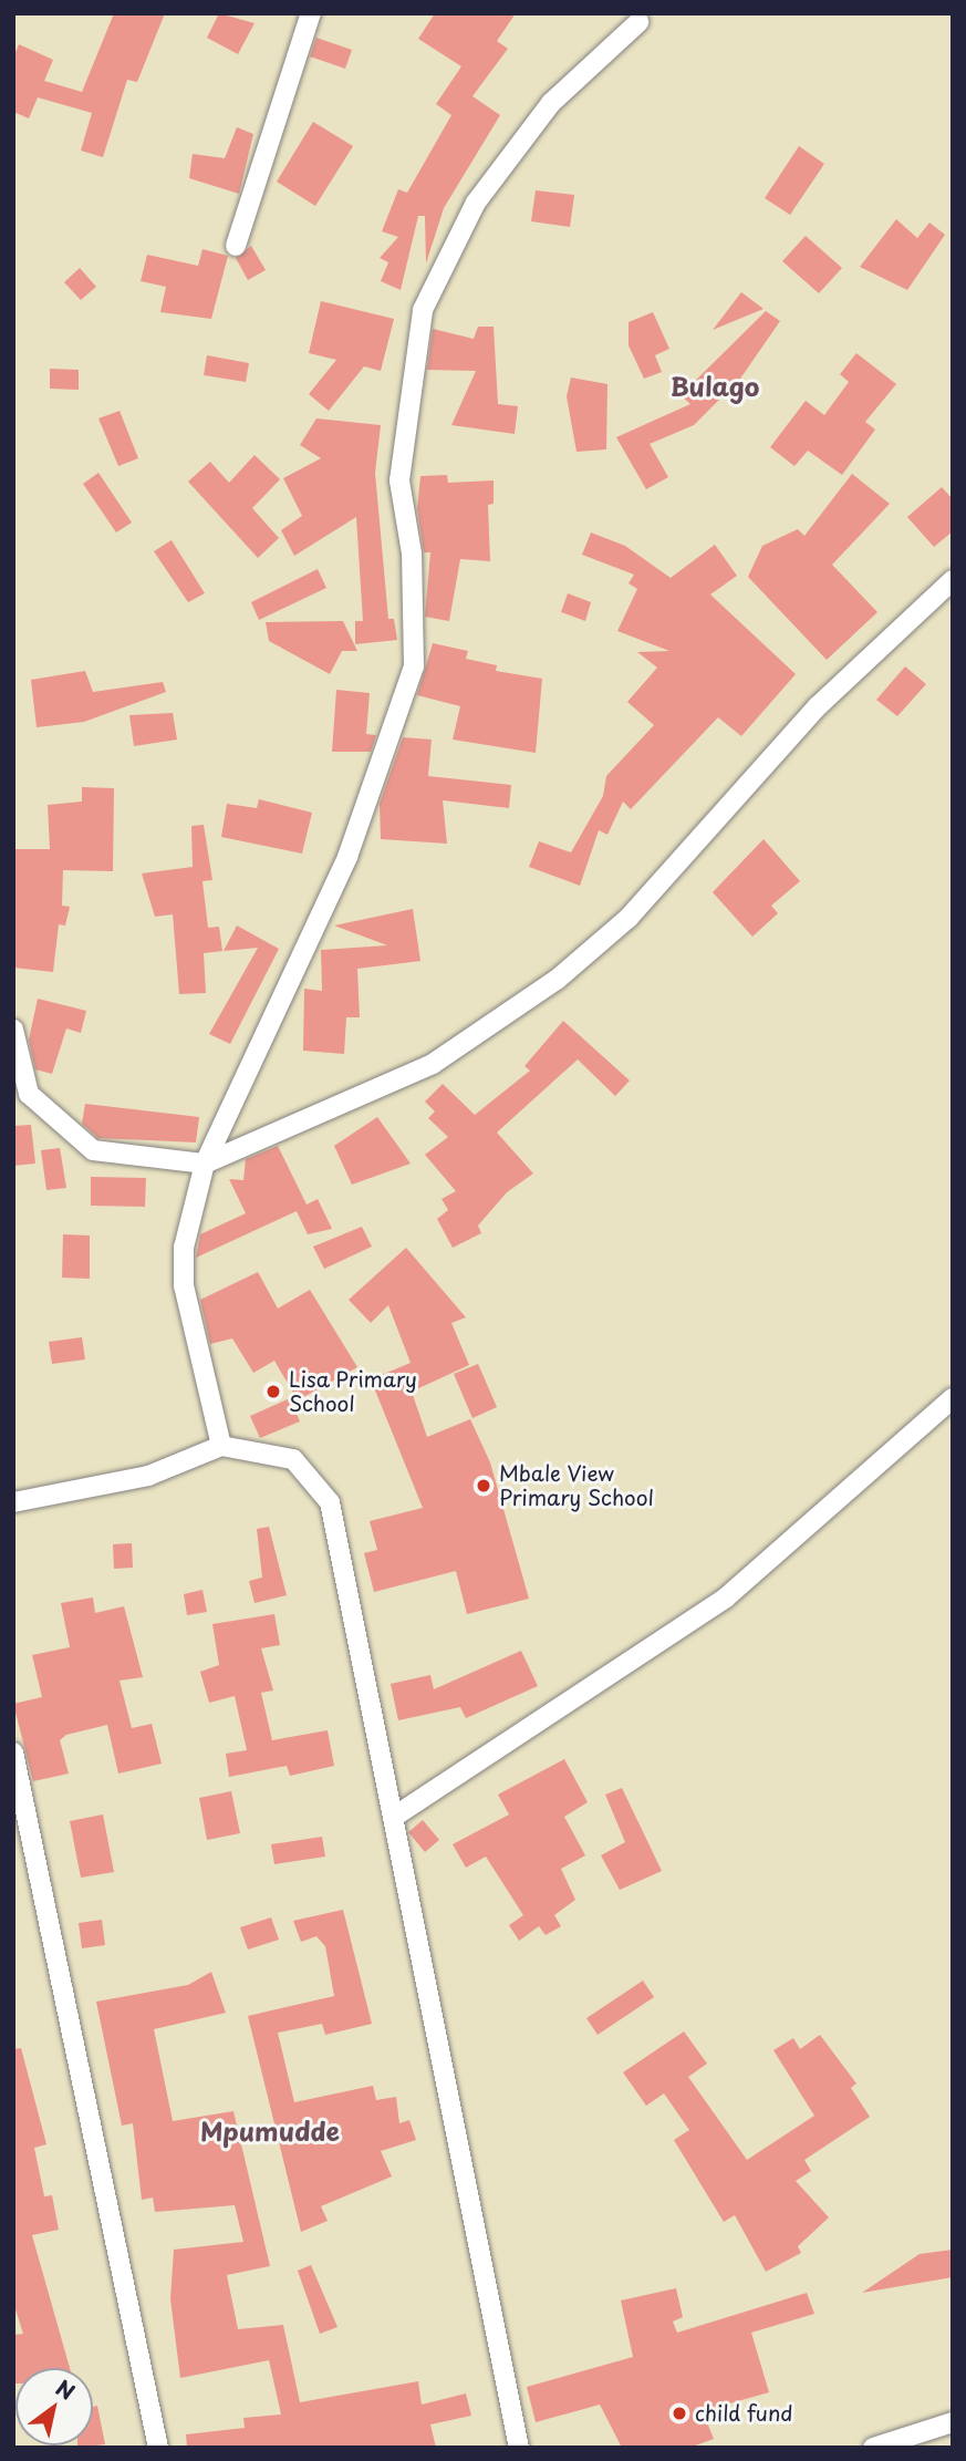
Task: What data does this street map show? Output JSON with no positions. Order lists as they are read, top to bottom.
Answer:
{
  "districts": ["Bulago", "Mpumudde"],
  "places": ["Lisa Primary School", "Mbale View Primary School", "child fund"],
  "north": "top right"
}
